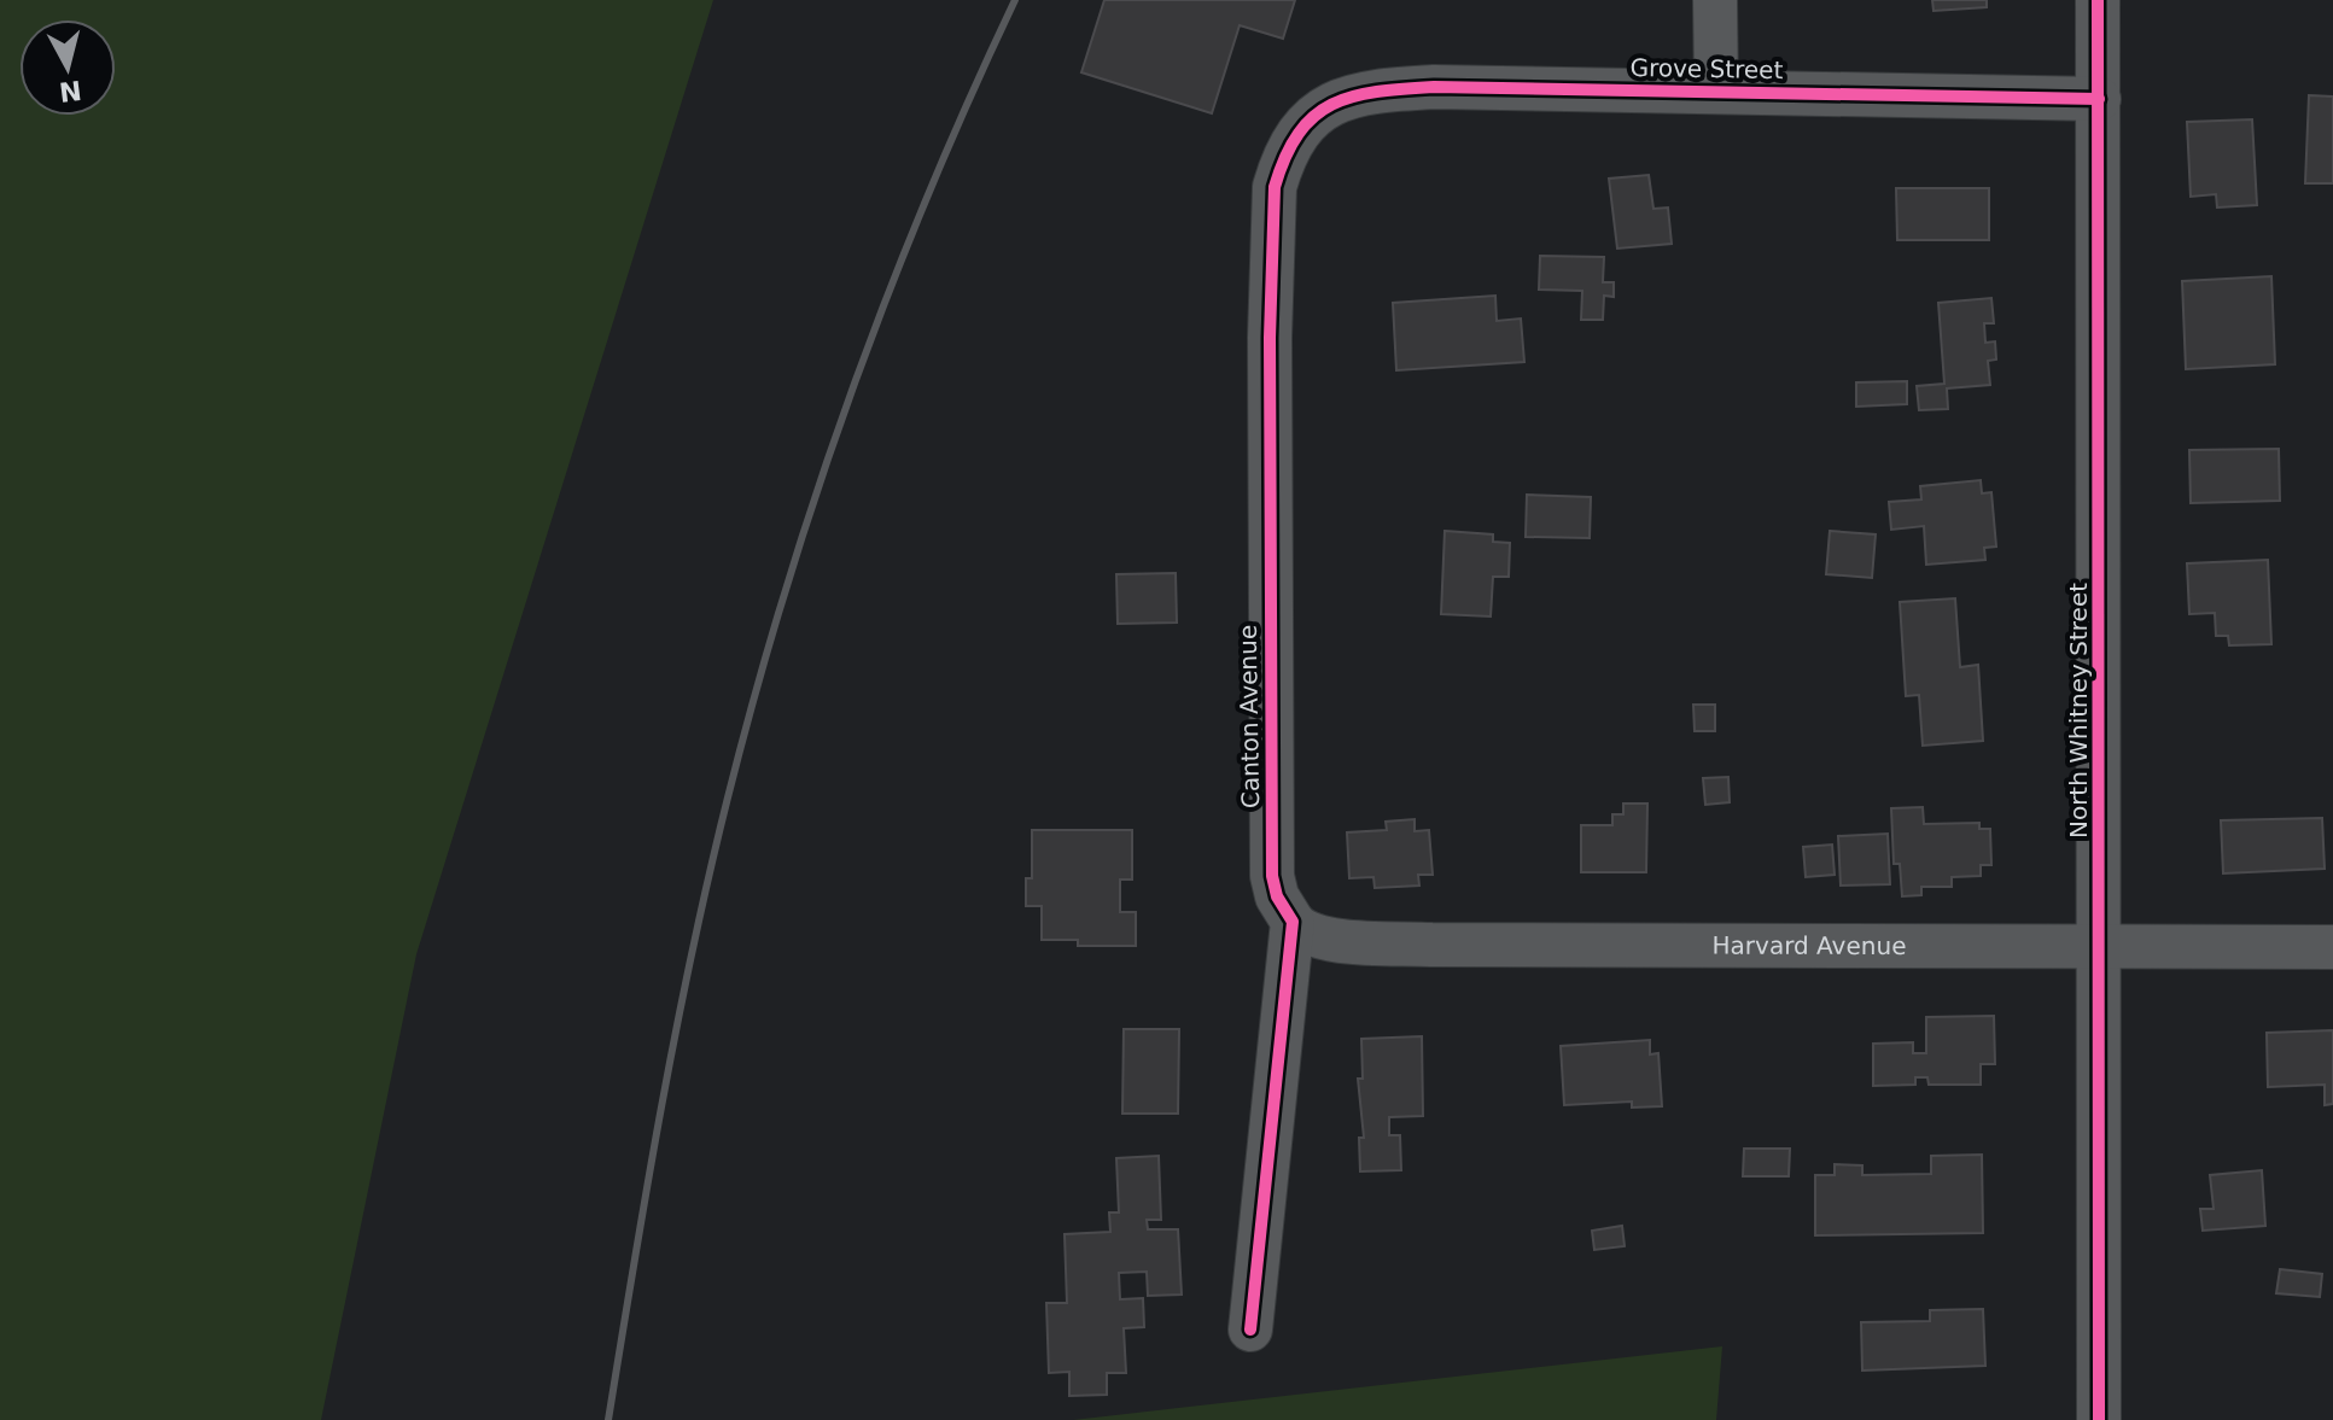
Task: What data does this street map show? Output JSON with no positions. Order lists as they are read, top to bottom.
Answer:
{
  "streets": {
    "street": [
      "Grove Street",
      "North Whitney Street",
      "Canton Avenue",
      "Harvard Avenue"
    ]
  },
  "crossings": [
    ["Grove Street", "North Whitney Street"],
    ["Grove Street", "Canton Avenue"],
    ["North Whitney Street", "Harvard Avenue"],
    ["Canton Avenue", "Harvard Avenue"]
  ],
  "north": "bottom"
}
